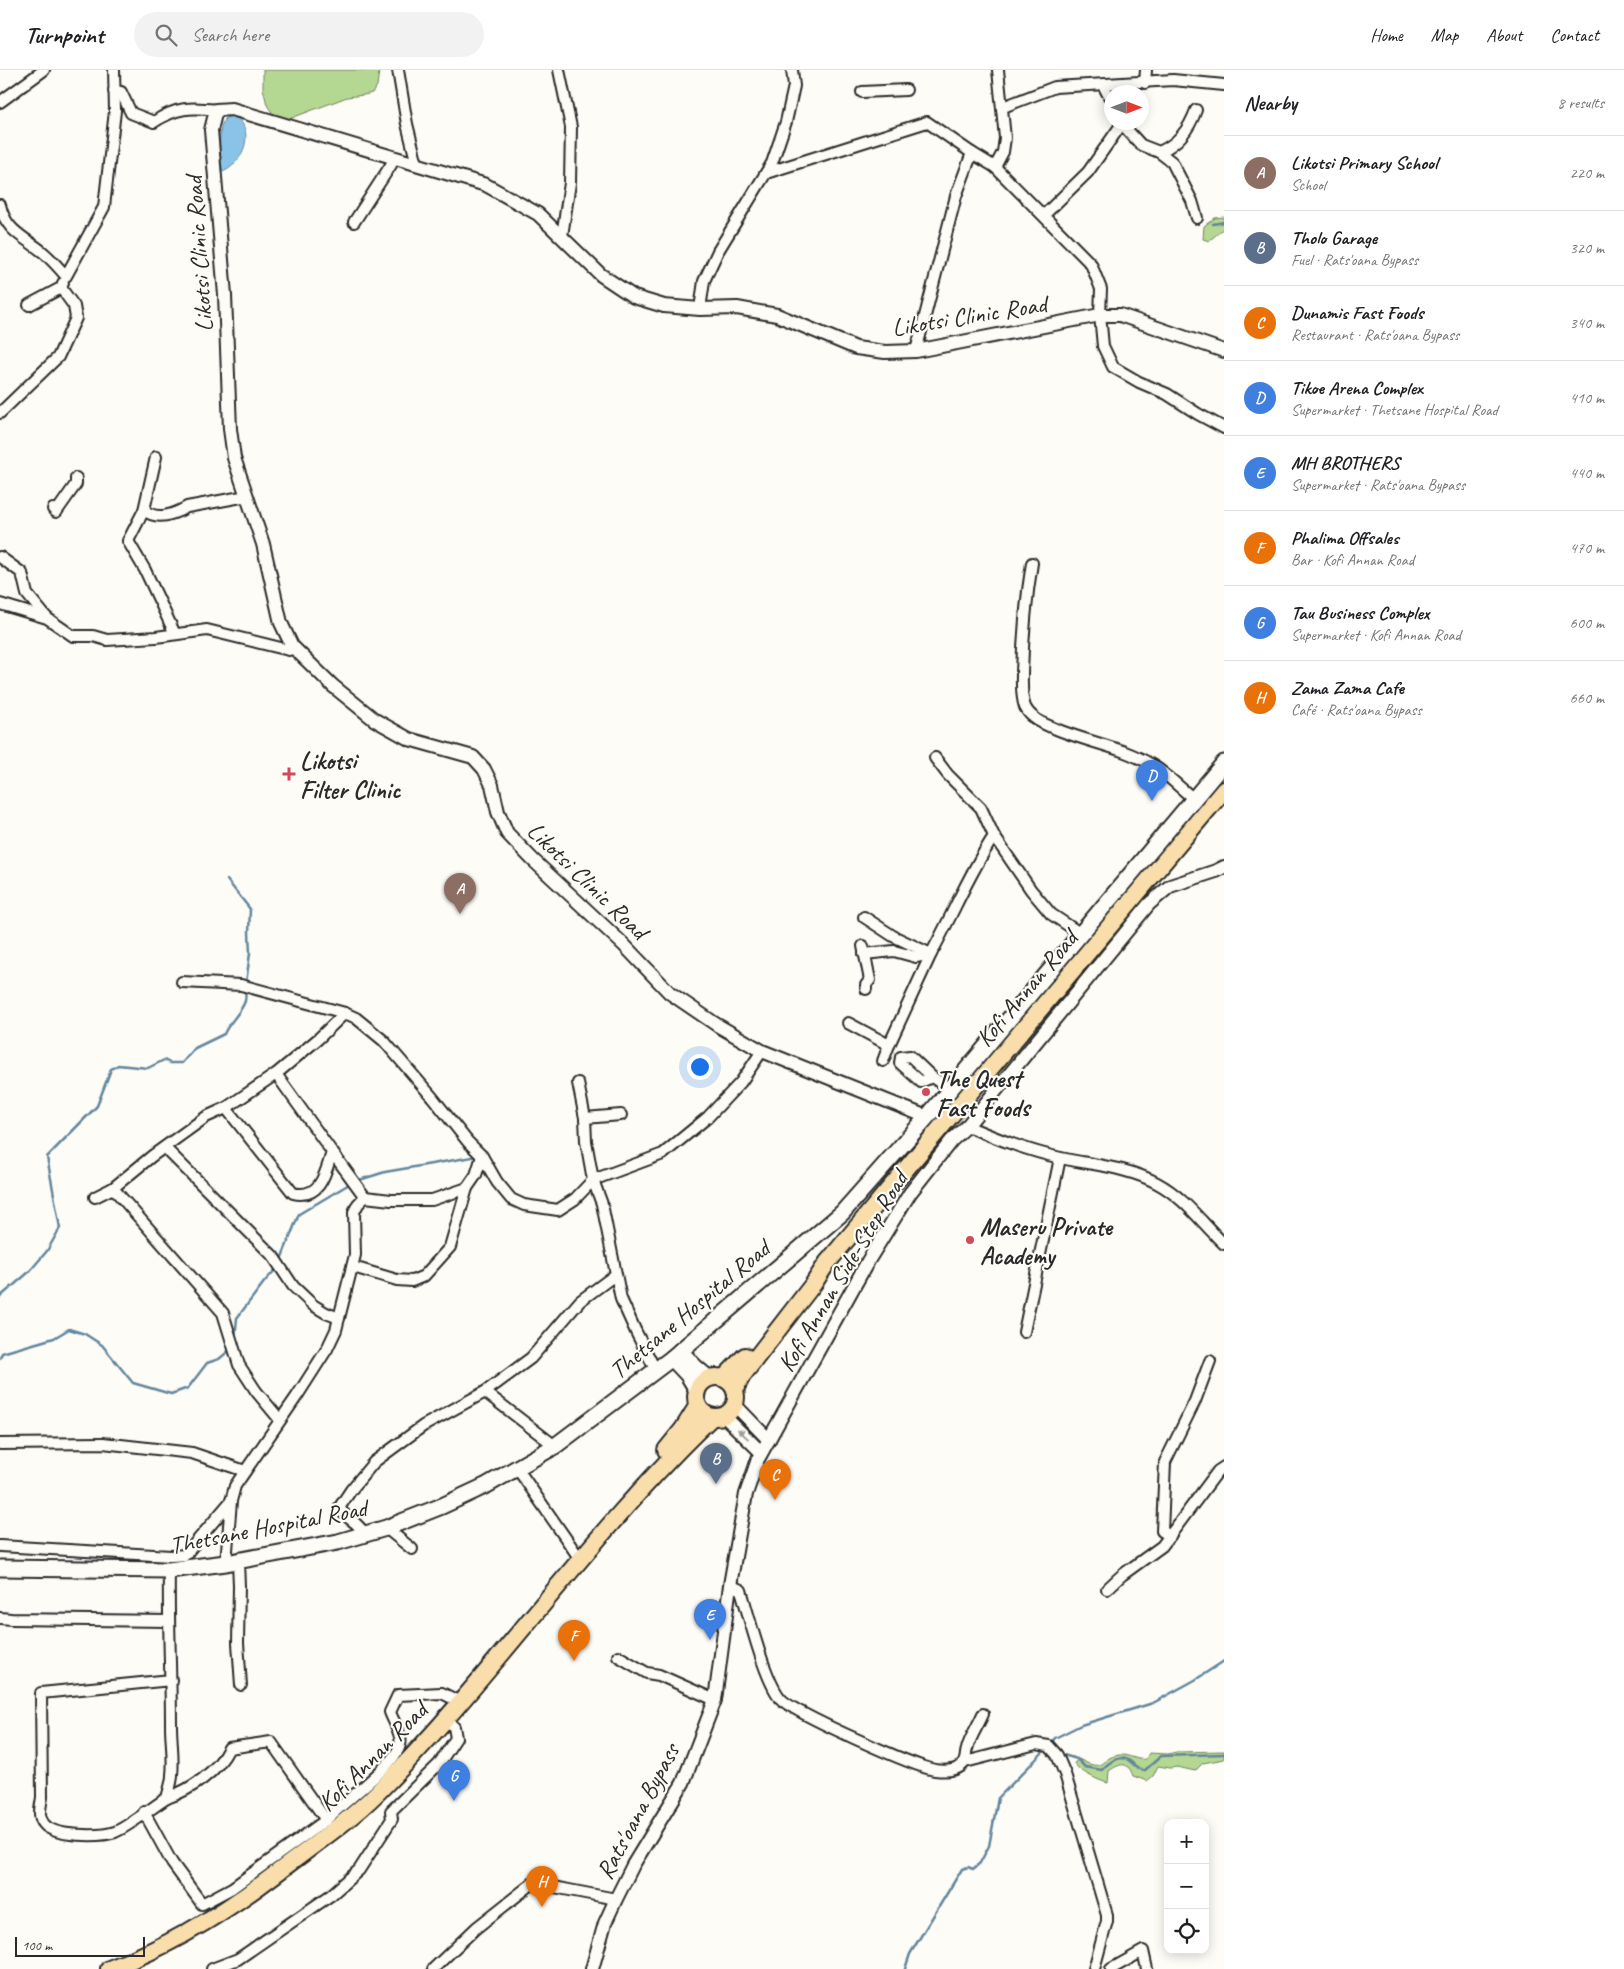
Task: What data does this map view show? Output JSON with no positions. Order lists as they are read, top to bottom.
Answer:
{
  "streets": {
    "main road": ["Kofi Annan Road", "Thetsane Hospital Road"],
    "street": ["Likotsi Clinic Road", "Kofi Annan Side-Step Road", "Rats'oana Bypass"]
  },
  "crossings": [
    ["Likotsi Clinic Road", "Thetsane Hospital Road"],
    ["Kofi Annan Side-Step Road", "Rats'oana Bypass"]
  ],
  "places": {
    "health": ["Likotsi Filter Clinic"],
    "other": ["The Quest Fast Foods", "Maseru Private Academy"]
  },
  "scale_bar": "100 m",
  "north": "right",
  "page": {
    "header": "Turnpoint",
    "search": "Search here",
    "nav": [
      "Home",
      "Map",
      "About",
      "Contact"
    ],
    "heading": ["Nearby", "8 results"],
    "list": [
      {
        "mark": "A",
        "name": "Likotsi Primary School",
        "note": "School",
        "value": "220 m"
      },
      {
        "mark": "B",
        "name": "Tholo Garage",
        "note": "Fuel · Rats'oana Bypass",
        "value": "320 m"
      },
      {
        "mark": "C",
        "name": "Dunamis Fast Foods",
        "note": "Restaurant · Rats'oana Bypass",
        "value": "340 m"
      },
      {
        "mark": "D",
        "name": "Tikoe Arena Complex",
        "note": "Supermarket · Thetsane Hospital Road",
        "value": "410 m"
      },
      {
        "mark": "E",
        "name": "MH BROTHERS",
        "note": "Supermarket · Rats'oana Bypass",
        "value": "440 m"
      },
      {
        "mark": "F",
        "name": "Phalima Offsales",
        "note": "Bar · Kofi Annan Road",
        "value": "470 m"
      },
      {
        "mark": "G",
        "name": "Tau Business Complex",
        "note": "Supermarket · Kofi Annan Road",
        "value": "600 m"
      },
      {
        "mark": "H",
        "name": "Zama Zama Cafe",
        "note": "Café · Rats'oana Bypass",
        "value": "660 m"
      }
    ],
    "pins": [
      "D",
      "A",
      "B",
      "C",
      "E",
      "F",
      "G",
      "H"
    ],
    "map_buttons": ["+", "−"],
    "scale": "100 m"
  }
}
